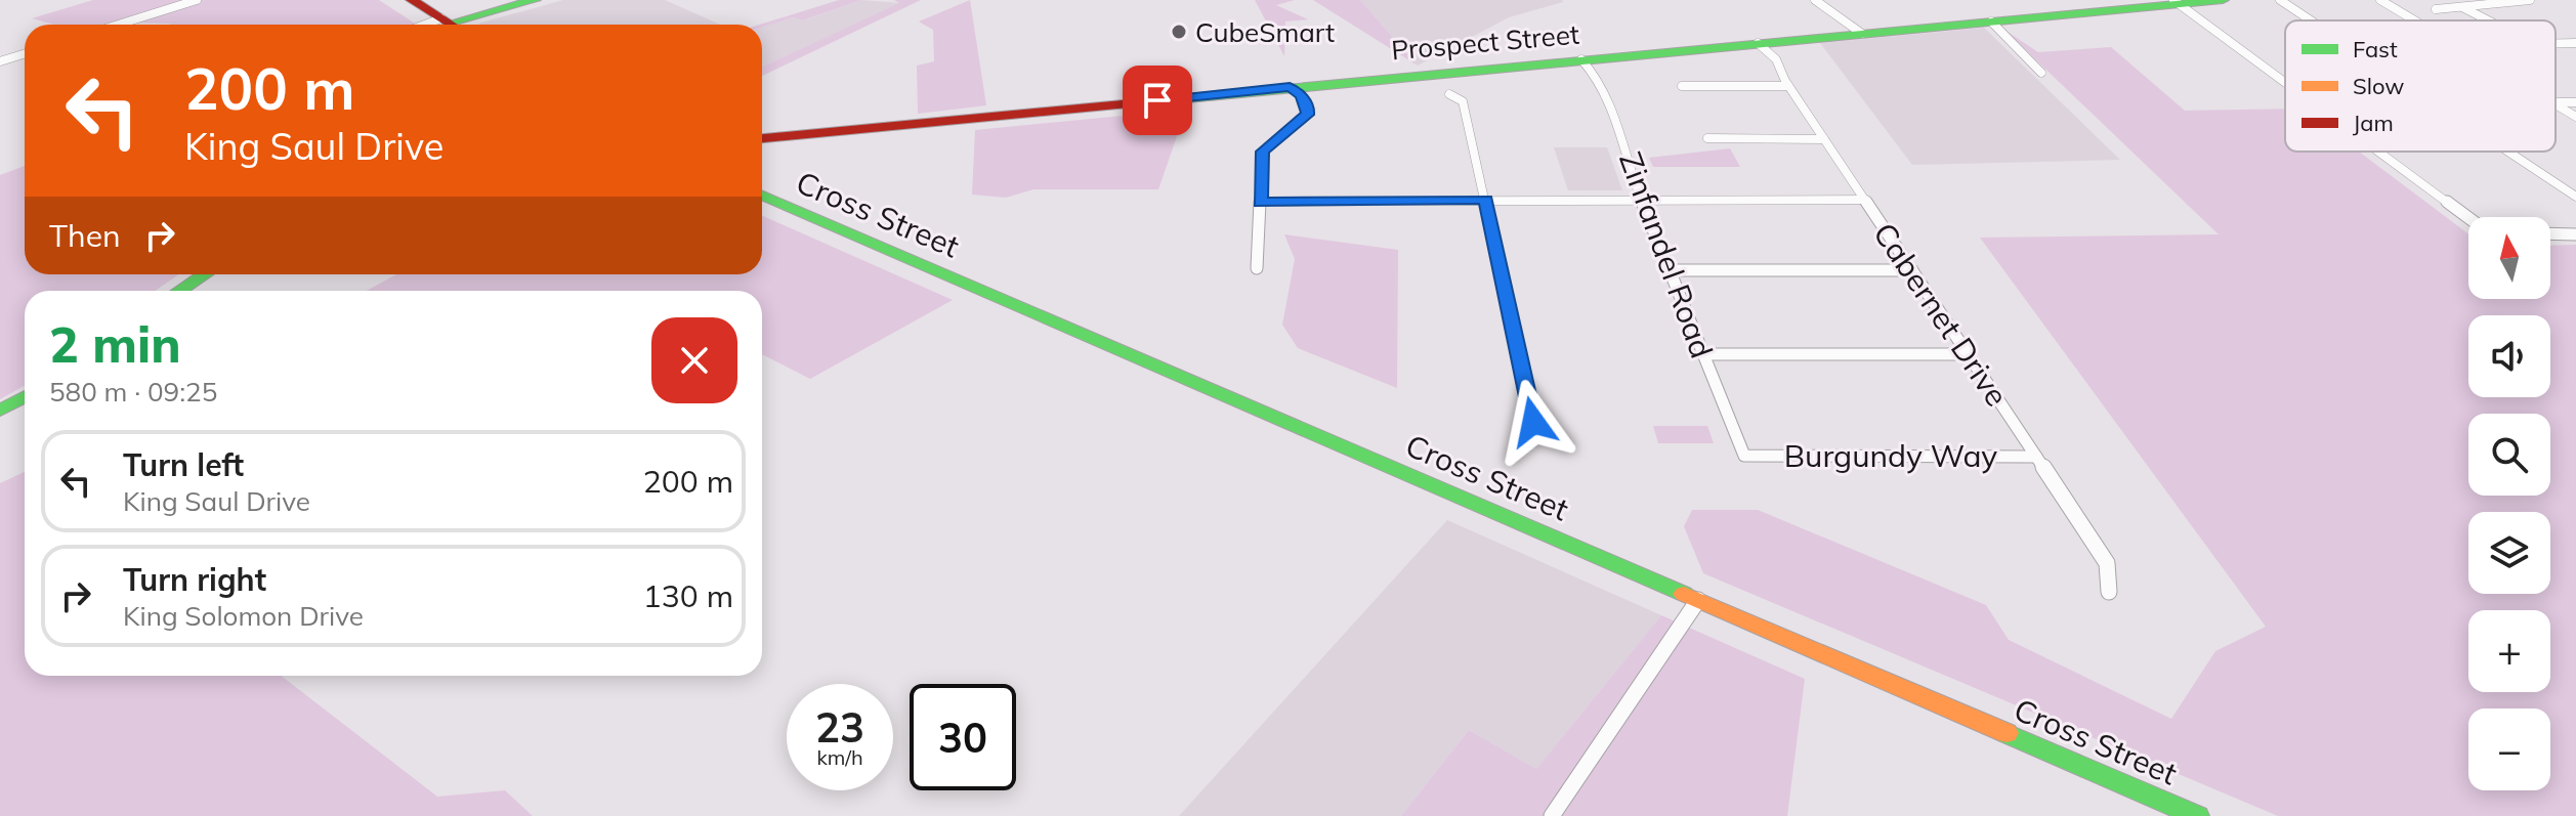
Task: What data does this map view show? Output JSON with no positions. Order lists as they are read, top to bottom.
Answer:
{
  "streets": {
    "street": [
      "Prospect Street",
      "Cross Street",
      "Zinfandel Road",
      "Cabernet Drive",
      "Burgundy Way"
    ]
  },
  "crossings": [
    ["Prospect Street", "Zinfandel Road"],
    ["Prospect Street", "Cabernet Drive"],
    ["Zinfandel Road", "Burgundy Way"],
    ["Cabernet Drive", "Burgundy Way"]
  ],
  "places": ["CubeSmart"],
  "legend": ["Fast", "Slow", "Jam"],
  "north": "top",
  "page": {
    "turn": ["200 m", "King Saul Drive"],
    "then": "Then",
    "map_buttons": ["+", "−"],
    "heading": ["2 min", "580 m · 09:25"],
    "list": [
      {
        "name": "Turn left",
        "note": "King Saul Drive",
        "value": "200 m"
      },
      {
        "name": "Turn right",
        "note": "King Solomon Drive",
        "value": "130 m"
      }
    ],
    "speed": "23 km/h",
    "limit": "30"
  }
}
